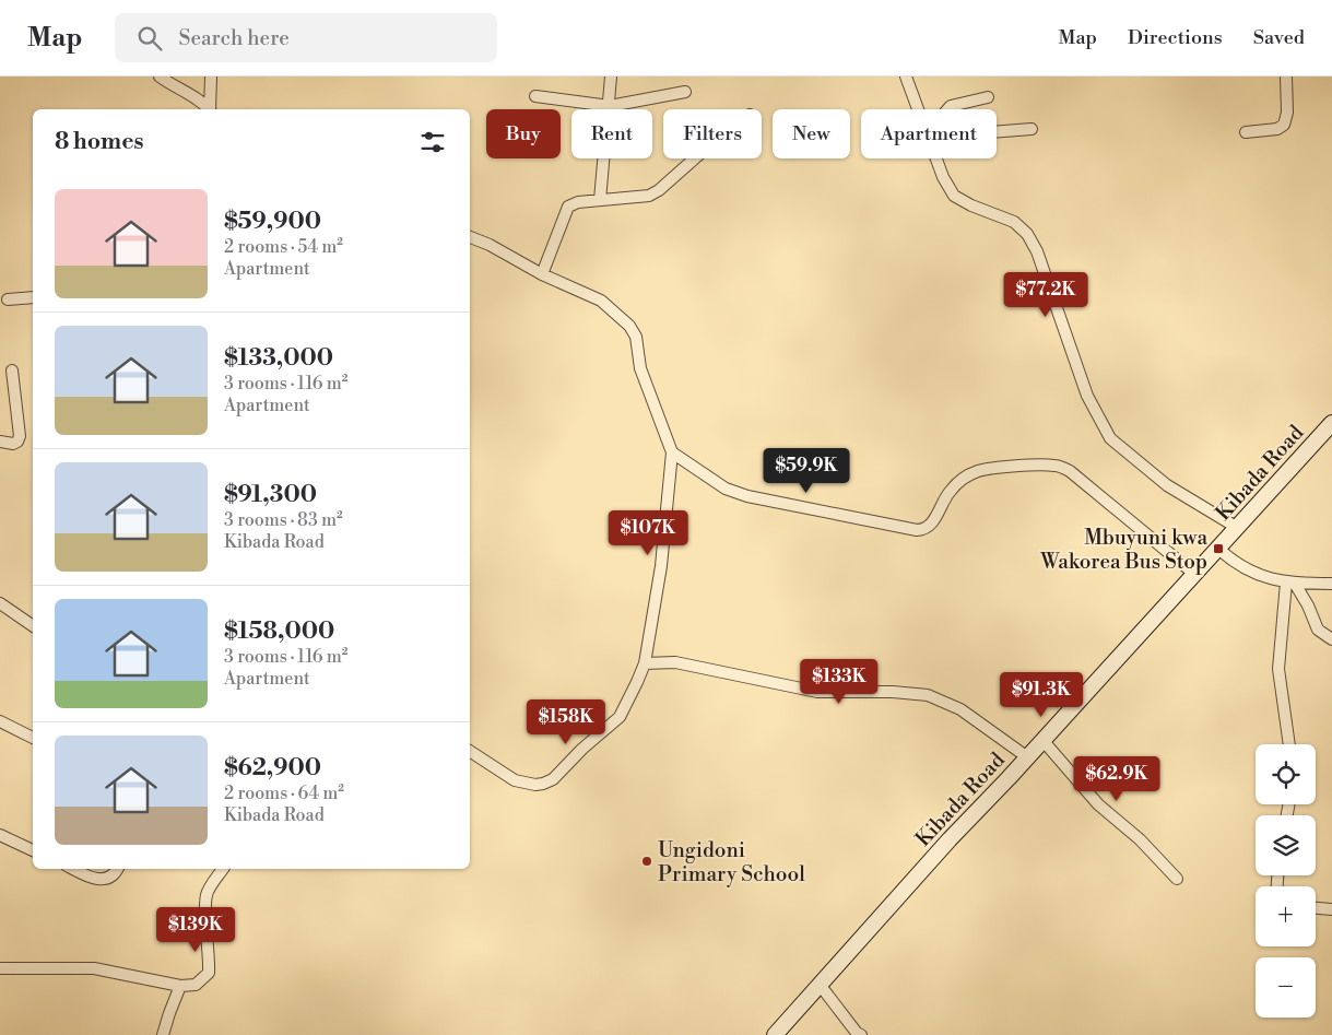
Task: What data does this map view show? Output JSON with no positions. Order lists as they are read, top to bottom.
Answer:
{
  "streets": {
    "main road": ["Kibada Road"]
  },
  "places": {
    "transit": ["Mbuyuni kwa Wakorea Bus Stop"],
    "other": ["Ungidoni Primary School"]
  },
  "page": {
    "header": "Map",
    "search": "Search here",
    "nav": ["Map", "Directions", "Saved"],
    "chip": [
      "Buy",
      "Rent",
      "Filters",
      "New",
      "Apartment"
    ],
    "heading": "8 homes",
    "list": [
      {
        "name": "$59,900",
        "note": "2 rooms · 54 m² · Apartment"
      },
      {
        "name": "$133,000",
        "note": "3 rooms · 116 m² · Apartment"
      },
      {
        "name": "$91,300",
        "note": "3 rooms · 83 m² · Kibada Road"
      },
      {
        "name": "$158,000",
        "note": "3 rooms · 116 m² · Apartment"
      },
      {
        "name": "$62,900",
        "note": "2 rooms · 64 m² · Kibada Road"
      }
    ],
    "price": [
      "$77.2K",
      "$59.9K",
      "$107K",
      "$133K",
      "$91.3K",
      "$158K",
      "$62.9K",
      "$139K"
    ],
    "map_buttons": ["+", "−"]
  }
}
